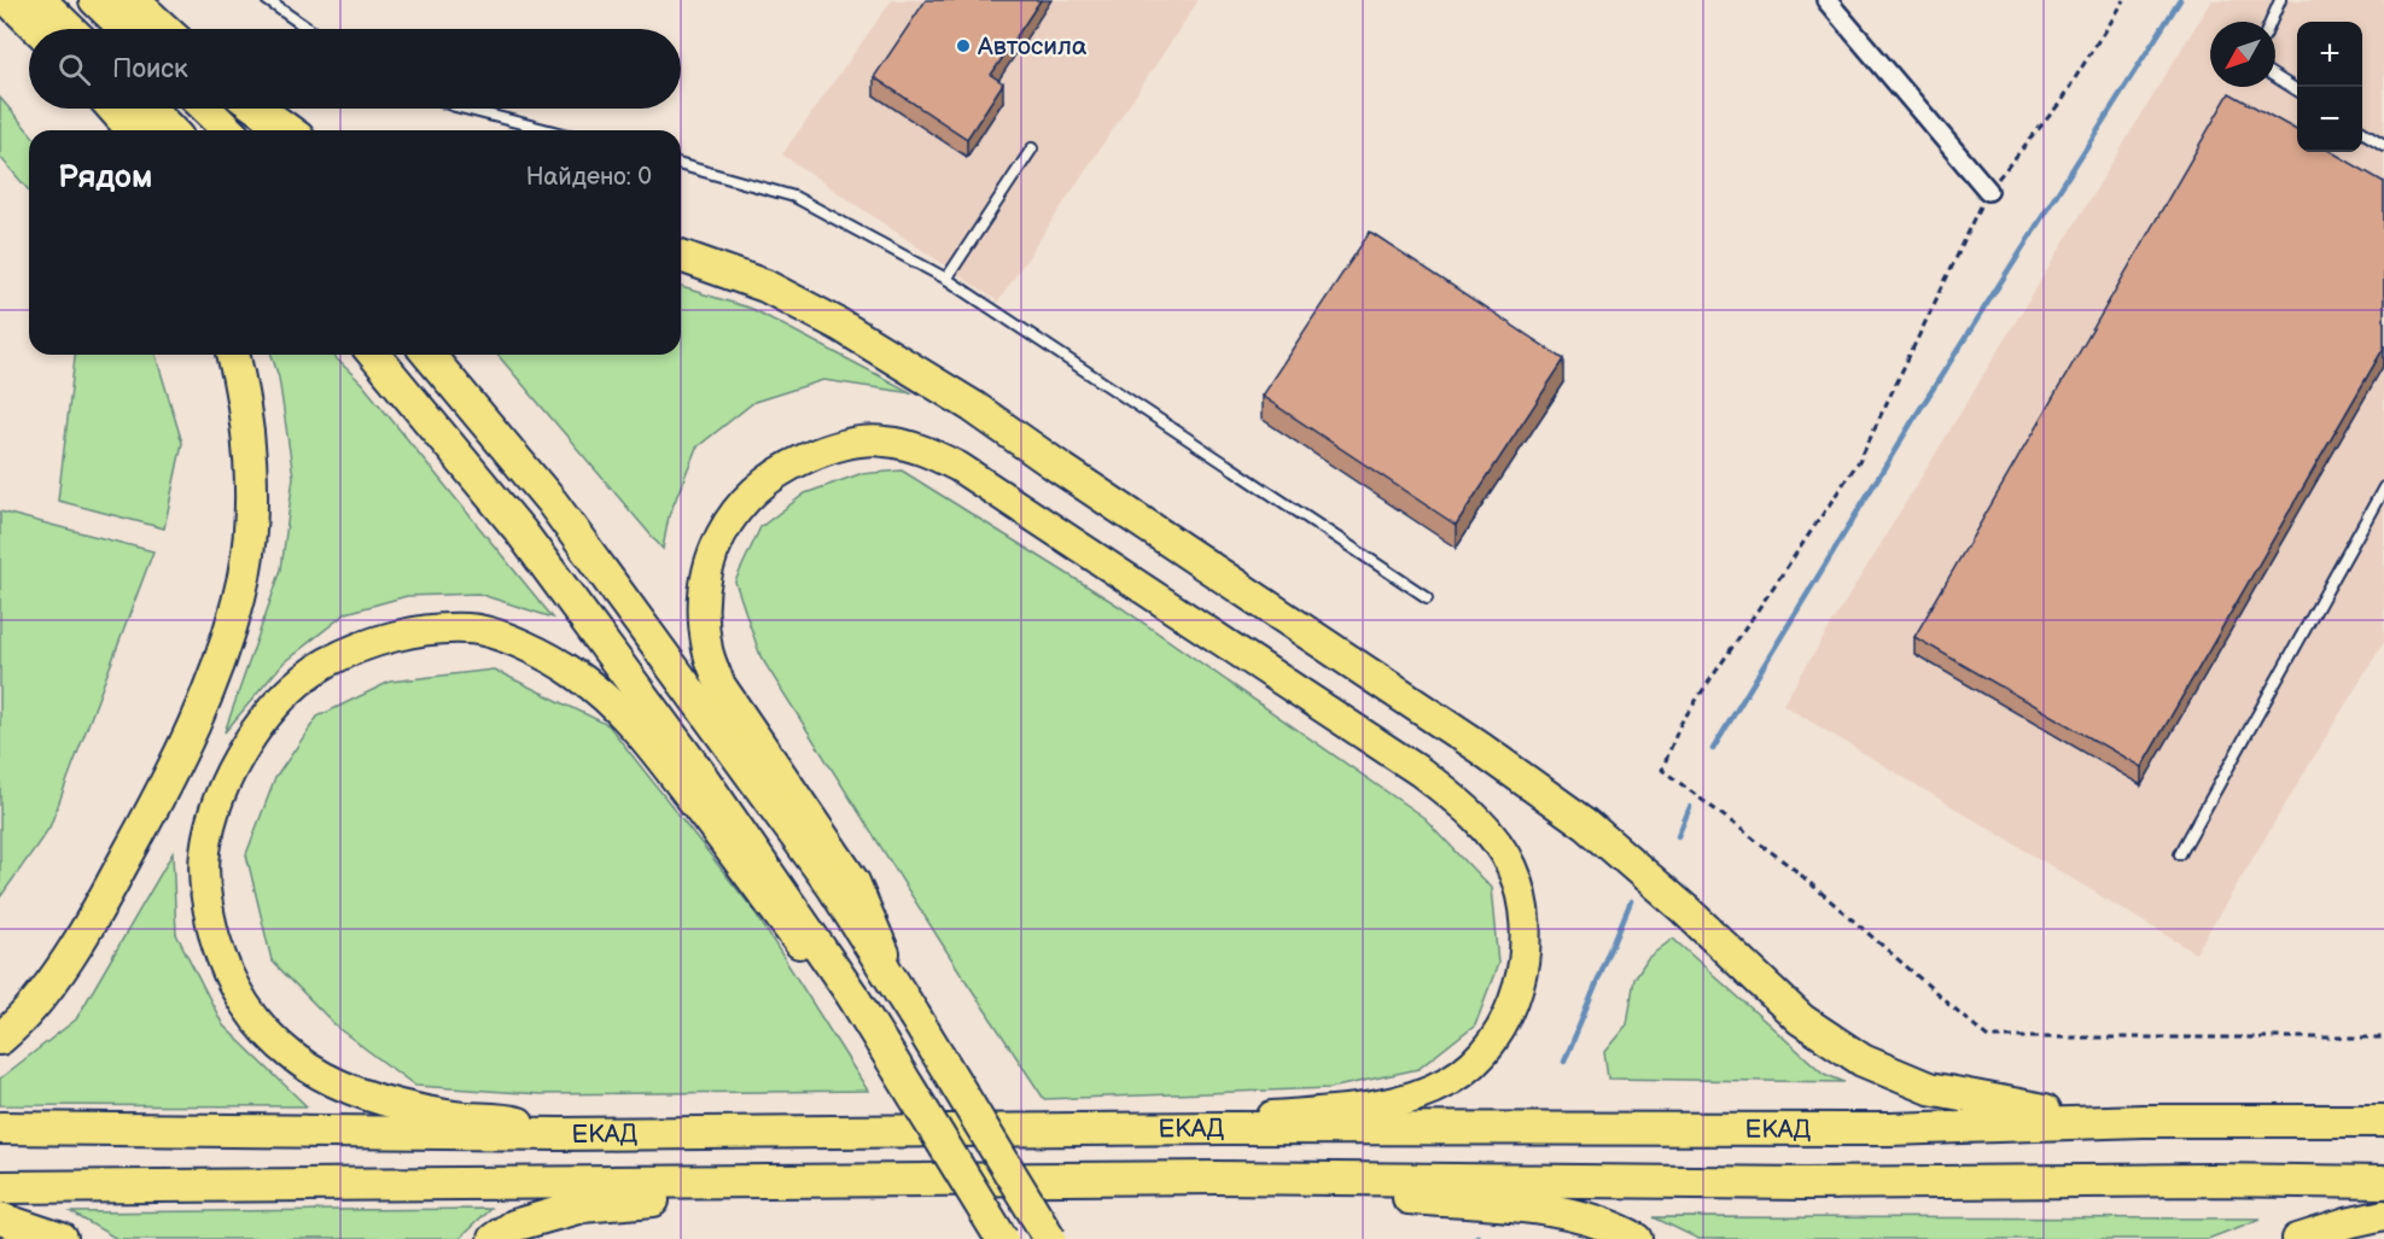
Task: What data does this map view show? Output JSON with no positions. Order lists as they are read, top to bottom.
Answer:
{
  "streets": {
    "highway": ["ЕКАД"]
  },
  "places": ["Автосила"],
  "north": "bottom left",
  "page": {
    "map_buttons": ["+", "−"],
    "search": "Поиск",
    "heading": ["Рядом", "Найдено: 0"]
  }
}
